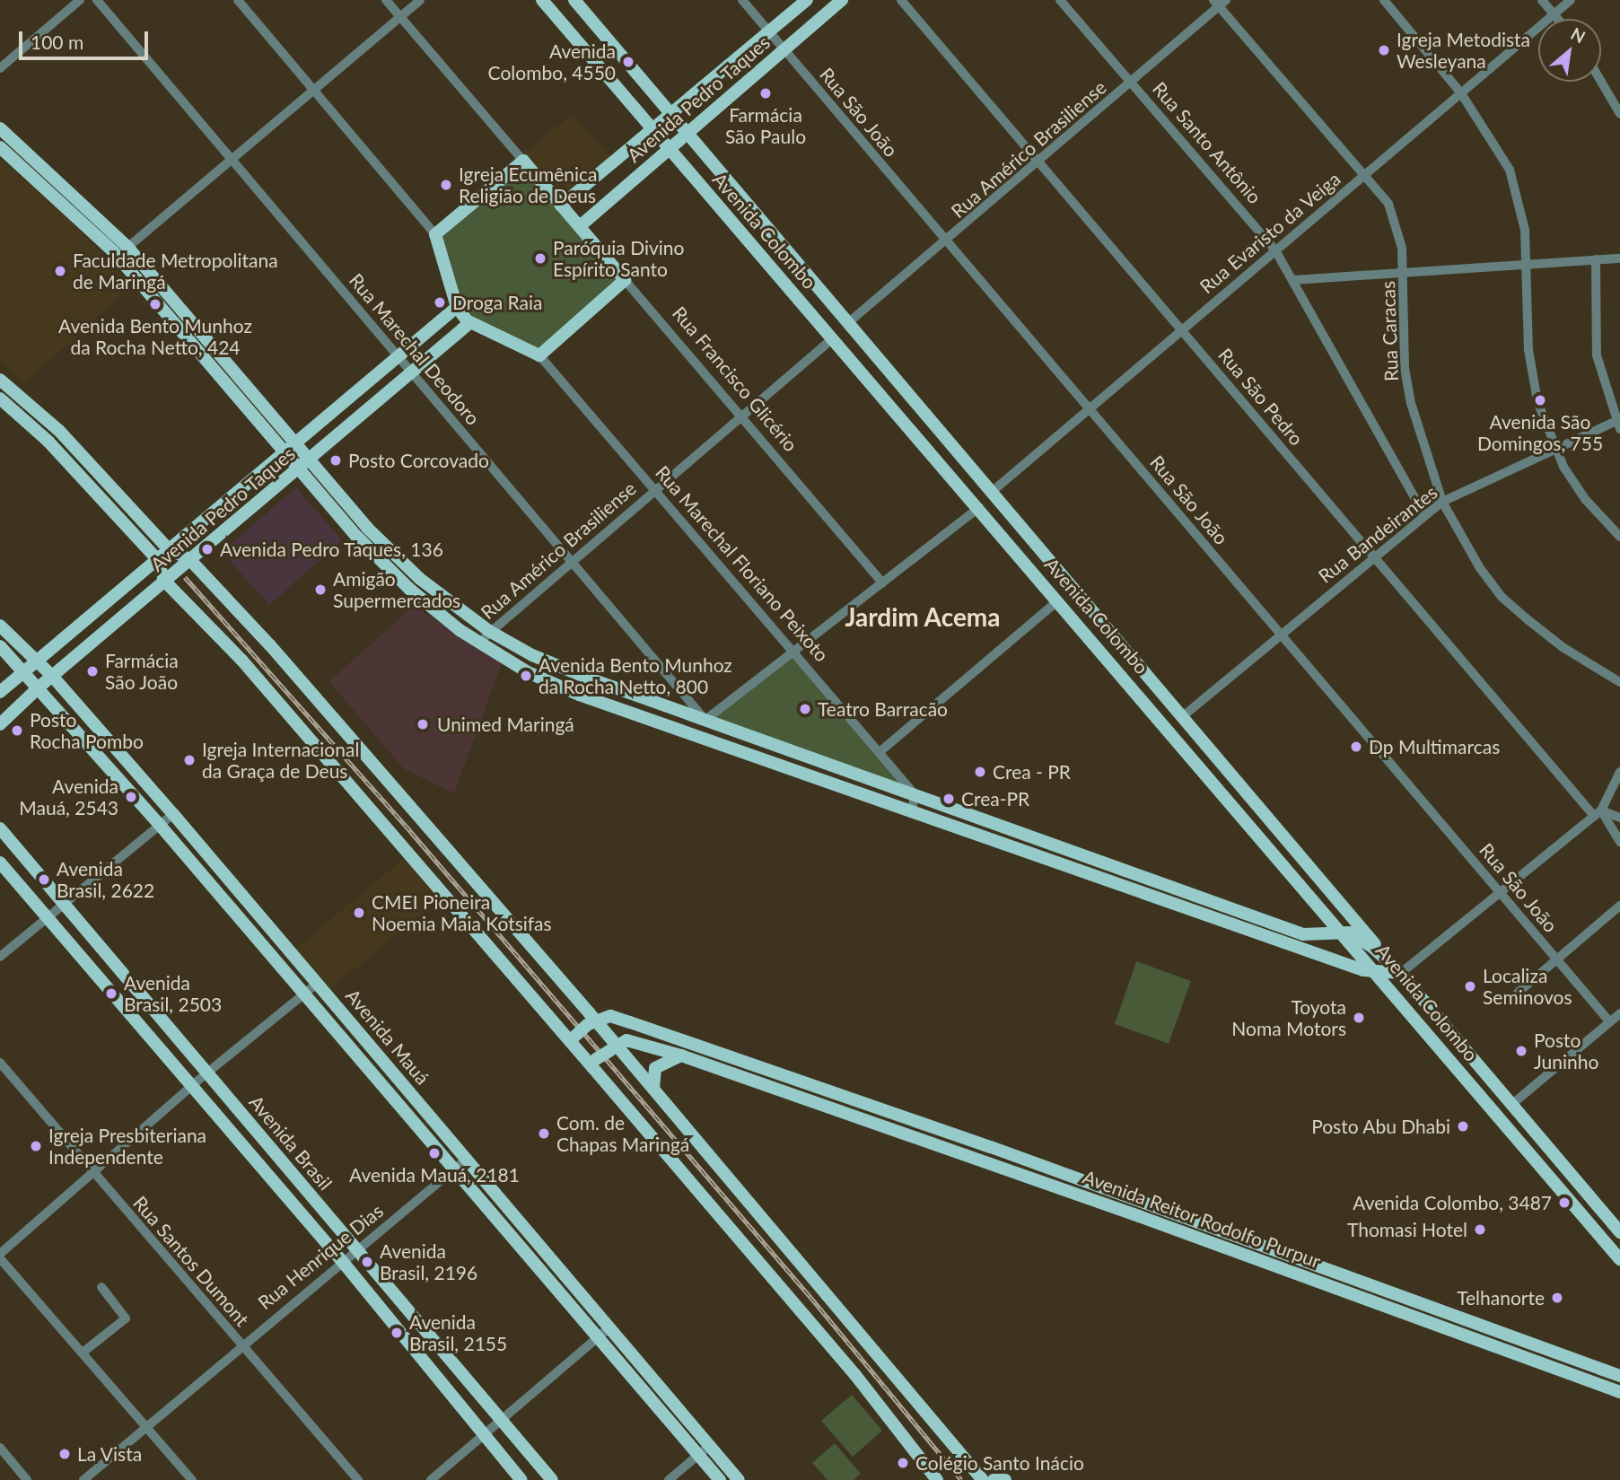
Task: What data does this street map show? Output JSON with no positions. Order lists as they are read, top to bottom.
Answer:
{
  "streets": {
    "main road": [
      "Avenida Pedro Taques",
      "Avenida Colombo",
      "Rua Francisco Glicério",
      "Avenida Mauá",
      "Avenida Brasil",
      "Avenida Reitor Rodolfo Purpur"
    ],
    "street": [
      "Rua São João",
      "Rua Santo Antônio",
      "Rua Américo Brasiliense",
      "Rua Evaristo da Veiga",
      "Rua Caracas",
      "Rua Marechal Deodoro",
      "Rua São Pedro",
      "Rua Bandeirantes",
      "Rua Marechal Floriano Peixoto",
      "Rua Henrique Dias",
      "Rua Santos Dumont"
    ]
  },
  "crossings": [
    ["Avenida Pedro Taques", "Rua São João"],
    ["Avenida Pedro Taques", "Avenida Colombo"],
    ["Avenida Pedro Taques", "Rua Marechal Deodoro"],
    ["Avenida Pedro Taques", "Rua Francisco Glicério"],
    ["Avenida Pedro Taques", "Avenida Mauá"],
    ["Rua São João", "Rua Américo Brasiliense"],
    ["Rua São João", "Rua Evaristo da Veiga"],
    ["Rua São João", "Rua Bandeirantes"],
    ["Rua Santo Antônio", "Rua Américo Brasiliense"],
    ["Rua Santo Antônio", "Rua Evaristo da Veiga"],
    ["Rua Santo Antônio", "Rua Bandeirantes"],
    ["Rua Américo Brasiliense", "Avenida Colombo"],
    ["Rua Américo Brasiliense", "Rua Caracas"],
    ["Rua Américo Brasiliense", "Rua Marechal Deodoro"],
    ["Rua Américo Brasiliense", "Rua Francisco Glicério"],
    ["Rua Américo Brasiliense", "Rua São Pedro"],
    ["Rua Américo Brasiliense", "Rua Marechal Floriano Peixoto"],
    ["Avenida Colombo", "Rua Evaristo da Veiga"],
    ["Avenida Colombo", "Rua Bandeirantes"],
    ["Rua Evaristo da Veiga", "Rua Caracas"],
    ["Rua Evaristo da Veiga", "Rua São Pedro"],
    ["Rua Caracas", "Rua Bandeirantes"],
    ["Rua São Pedro", "Rua Bandeirantes"],
    ["Avenida Mauá", "Rua Henrique Dias"],
    ["Avenida Brasil", "Rua Henrique Dias"],
    ["Rua Henrique Dias", "Rua Santos Dumont"]
  ],
  "districts": ["Jardim Acema"],
  "places": [
    "Igreja Metodista Wesleyana",
    "Avenida Colombo, 4550",
    "Farmácia São Paulo",
    "Igreja Ecumênica Religião de Deus",
    "Paróquia Divino Espírito Santo",
    "Faculdade Metropolitana de Maringá",
    "Droga Raia",
    "Avenida Bento Munhoz da Rocha Netto, 424",
    "Avenida São Domingos, 755",
    "Posto Corcovado",
    "Avenida Pedro Taques, 136",
    "Amigão Supermercados",
    "Farmácia São João",
    "Avenida Bento Munhoz da Rocha Netto, 800",
    "Teatro Barracão",
    "Unimed Maringá",
    "Posto Rocha Pombo",
    "Dp Multimarcas",
    "Igreja Internacional da Graça de Deus",
    "Crea - PR",
    "Avenida Mauá, 2543",
    "Crea-PR",
    "Avenida Brasil, 2622",
    "CMEI Pioneira Noemia Maia Kotsifas",
    "Localiza Seminovos",
    "Avenida Brasil, 2503",
    "Toyota Noma Motors",
    "Posto Juninho",
    "Posto Abu Dhabi",
    "Com. de Chapas Maringá",
    "Igreja Presbiteriana Independente",
    "Avenida Mauá, 2181",
    "Avenida Colombo, 3487",
    "Thomasi Hotel",
    "Avenida Brasil, 2196",
    "Telhanorte",
    "Avenida Brasil, 2155",
    "La Vista",
    "Colégio Santo Inácio"
  ],
  "scale_bar": "100 m",
  "north": "top right"
}
